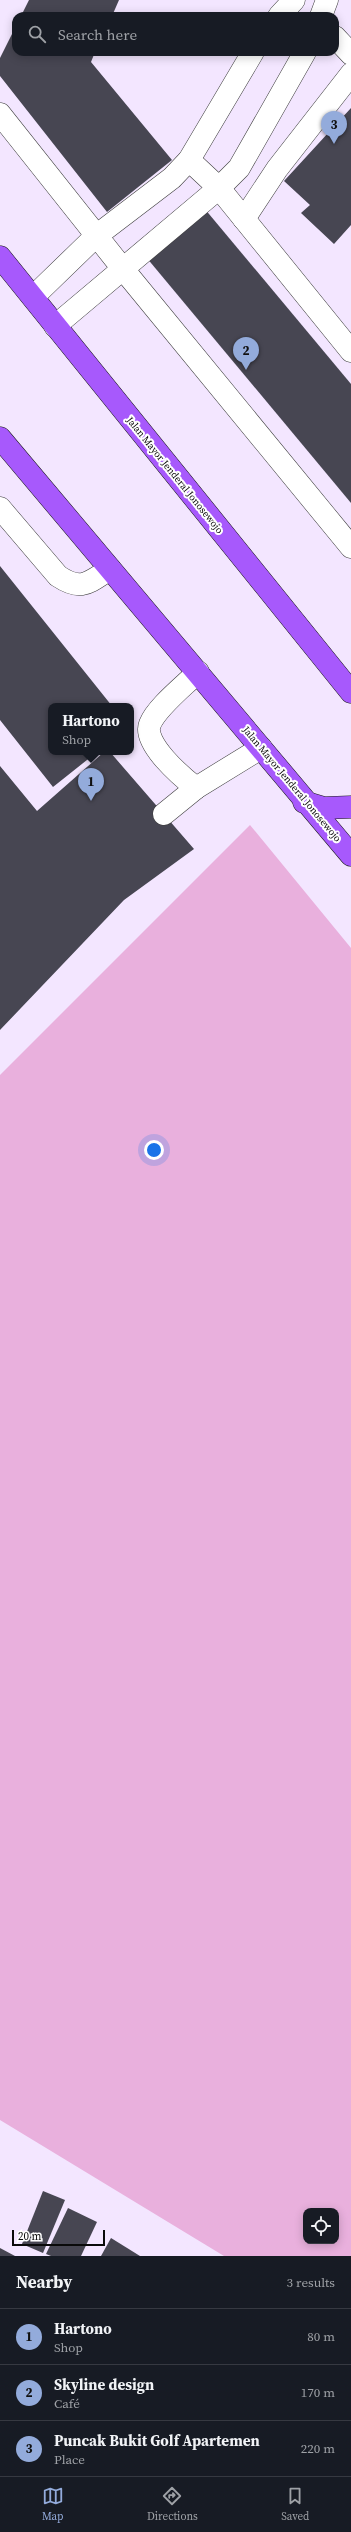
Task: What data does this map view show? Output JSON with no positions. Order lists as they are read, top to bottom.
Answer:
{
  "streets": {
    "main road": ["Jalan Mayor Jenderal Jonosewojo"]
  },
  "scale_bar": "20 m",
  "page": {
    "search": "Search here",
    "pins": ["3", "2", "1"],
    "popup": ["Hartono", "Shop"],
    "scale": "20 m",
    "heading": ["Nearby", "3 results"],
    "list": [
      {
        "mark": "1",
        "name": "Hartono",
        "note": "Shop",
        "value": "80 m"
      },
      {
        "mark": "2",
        "name": "Skyline design",
        "note": "Café",
        "value": "170 m"
      },
      {
        "mark": "3",
        "name": "Puncak Bukit Golf Apartemen",
        "note": "Place",
        "value": "220 m"
      }
    ],
    "nav": ["Map", "Directions", "Saved"]
  }
}
